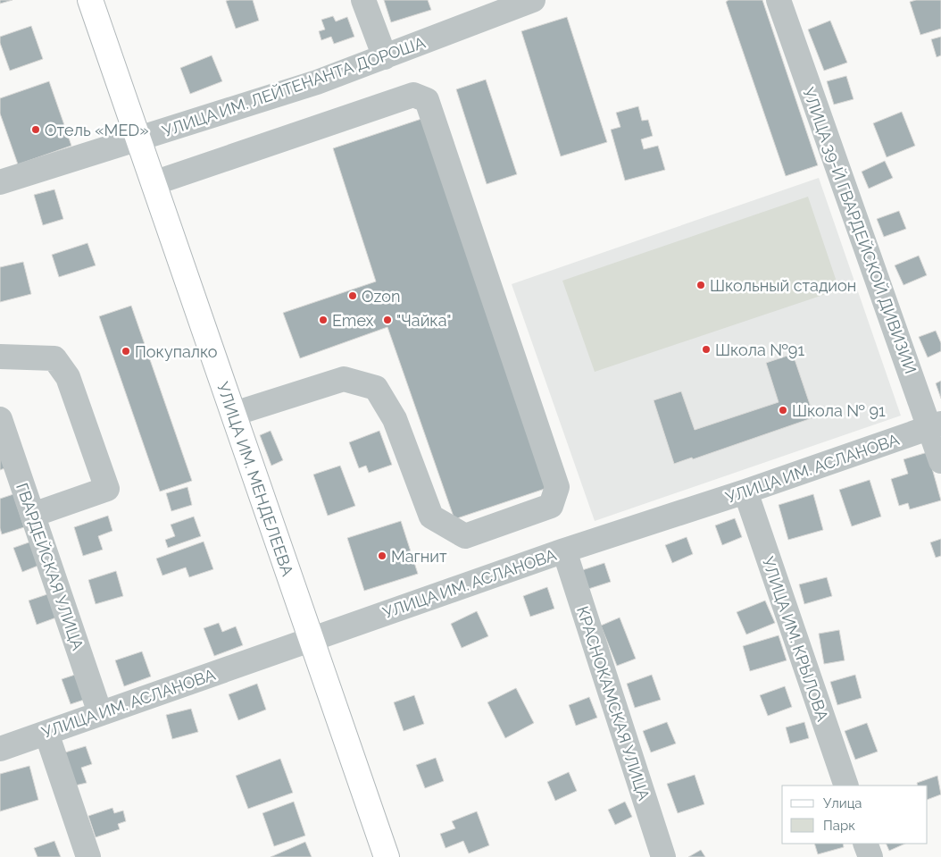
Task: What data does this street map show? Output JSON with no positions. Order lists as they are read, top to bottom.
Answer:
{
  "streets": {
    "main road": ["УЛИЦА ИМ. МЕНДЕЛЕЕВА"],
    "street": [
      "УЛИЦА ИМ. ЛЕЙТЕНАНТА ДОРОША",
      "УЛИЦА 39-Й ГВАРДЕЙСКОЙ ДИВИЗИИ",
      "УЛИЦА ИМ. АСЛАНОВА",
      "ГВАРДЕЙСКАЯ УЛИЦА",
      "УЛИЦА ИМ. КРЫЛОВА",
      "КРАСНОКАМСКАЯ УЛИЦА"
    ]
  },
  "crossings": [
    ["УЛИЦА ИМ. ЛЕЙТЕНАНТА ДОРОША", "УЛИЦА ИМ. МЕНДЕЛЕЕВА"],
    ["УЛИЦА 39-Й ГВАРДЕЙСКОЙ ДИВИЗИИ", "УЛИЦА ИМ. АСЛАНОВА"],
    ["УЛИЦА ИМ. АСЛАНОВА", "УЛИЦА ИМ. МЕНДЕЛЕЕВА"],
    ["УЛИЦА ИМ. АСЛАНОВА", "ГВАРДЕЙСКАЯ УЛИЦА"],
    ["УЛИЦА ИМ. АСЛАНОВА", "УЛИЦА ИМ. КРЫЛОВА"],
    ["УЛИЦА ИМ. АСЛАНОВА", "КРАСНОКАМСКАЯ УЛИЦА"]
  ],
  "places": [
    "Отель «MED»",
    "Школьный стадион",
    "Ozon",
    "Emex",
    "\"Чайка\"",
    "Школа №91",
    "Покупалко",
    "Школа № 91",
    "Магнит"
  ],
  "legend": ["Улица", "Парк"]
}
